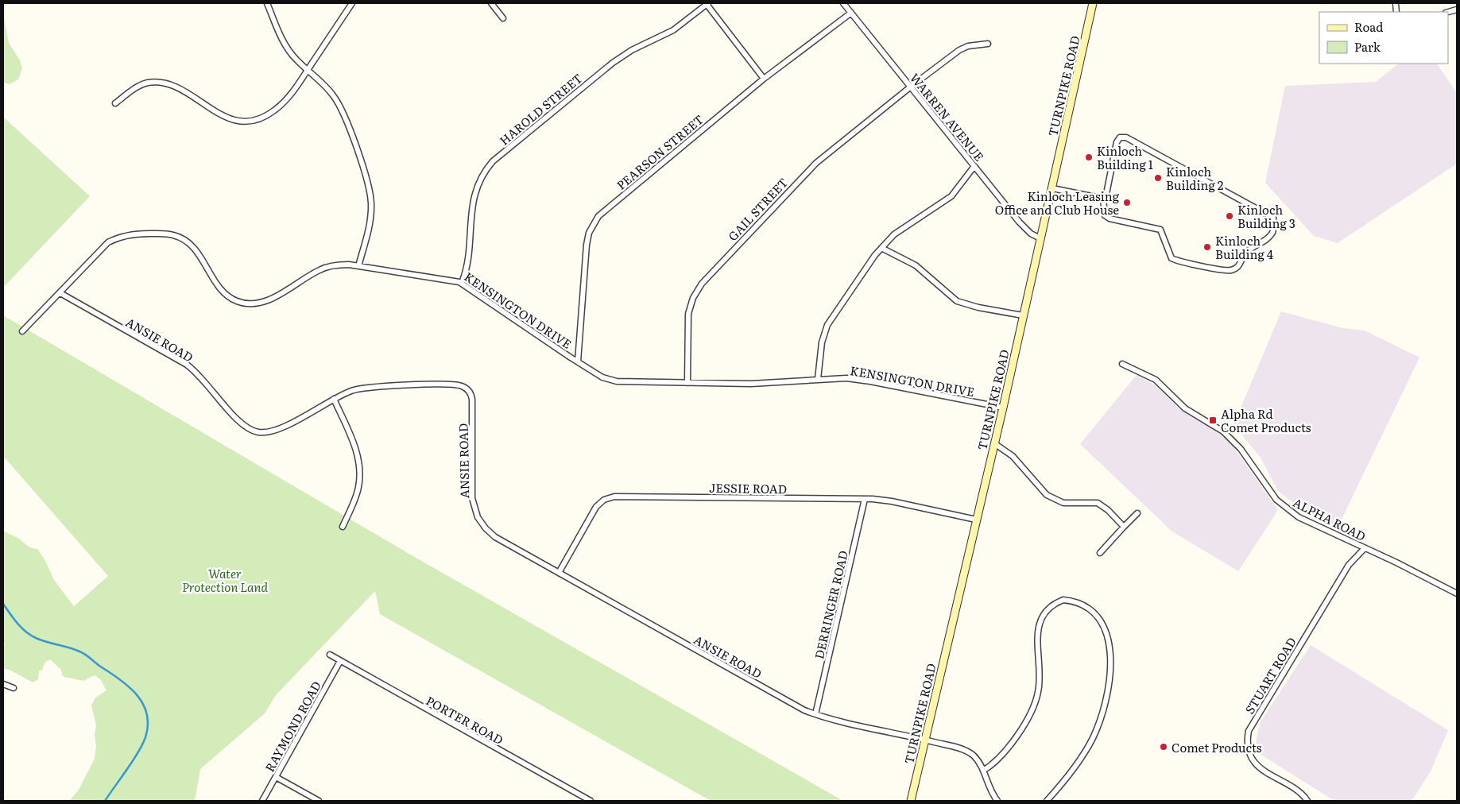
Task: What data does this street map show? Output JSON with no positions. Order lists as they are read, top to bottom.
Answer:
{
  "streets": {
    "main road": ["TURNPIKE ROAD"],
    "street": [
      "HAROLD STREET",
      "WARREN AVENUE",
      "PEARSON STREET",
      "GAIL STREET",
      "KENSINGTON DRIVE",
      "ANSIE ROAD",
      "JESSIE ROAD",
      "ALPHA ROAD",
      "DERRINGER ROAD",
      "STUART ROAD",
      "PORTER ROAD",
      "RAYMOND ROAD"
    ]
  },
  "crossings": [
    ["TURNPIKE ROAD", "WARREN AVENUE"],
    ["TURNPIKE ROAD", "KENSINGTON DRIVE"],
    ["TURNPIKE ROAD", "ANSIE ROAD"],
    ["TURNPIKE ROAD", "JESSIE ROAD"],
    ["HAROLD STREET", "KENSINGTON DRIVE"],
    ["WARREN AVENUE", "PEARSON STREET"],
    ["WARREN AVENUE", "GAIL STREET"],
    ["PEARSON STREET", "KENSINGTON DRIVE"],
    ["GAIL STREET", "KENSINGTON DRIVE"],
    ["KENSINGTON DRIVE", "ANSIE ROAD"],
    ["ANSIE ROAD", "JESSIE ROAD"],
    ["ANSIE ROAD", "DERRINGER ROAD"],
    ["JESSIE ROAD", "DERRINGER ROAD"],
    ["ALPHA ROAD", "STUART ROAD"],
    ["PORTER ROAD", "RAYMOND ROAD"]
  ],
  "parks": ["Water Protection Land"],
  "places": {
    "other": [
      "Kinloch Building 1",
      "Kinloch Building 2",
      "Kinloch Leasing Office and Club House",
      "Kinloch Building 3",
      "Kinloch Building 4",
      "Comet Products"
    ],
    "transit": ["Alpha Rd Comet Products"]
  },
  "legend": ["Road", "Park"]
}
